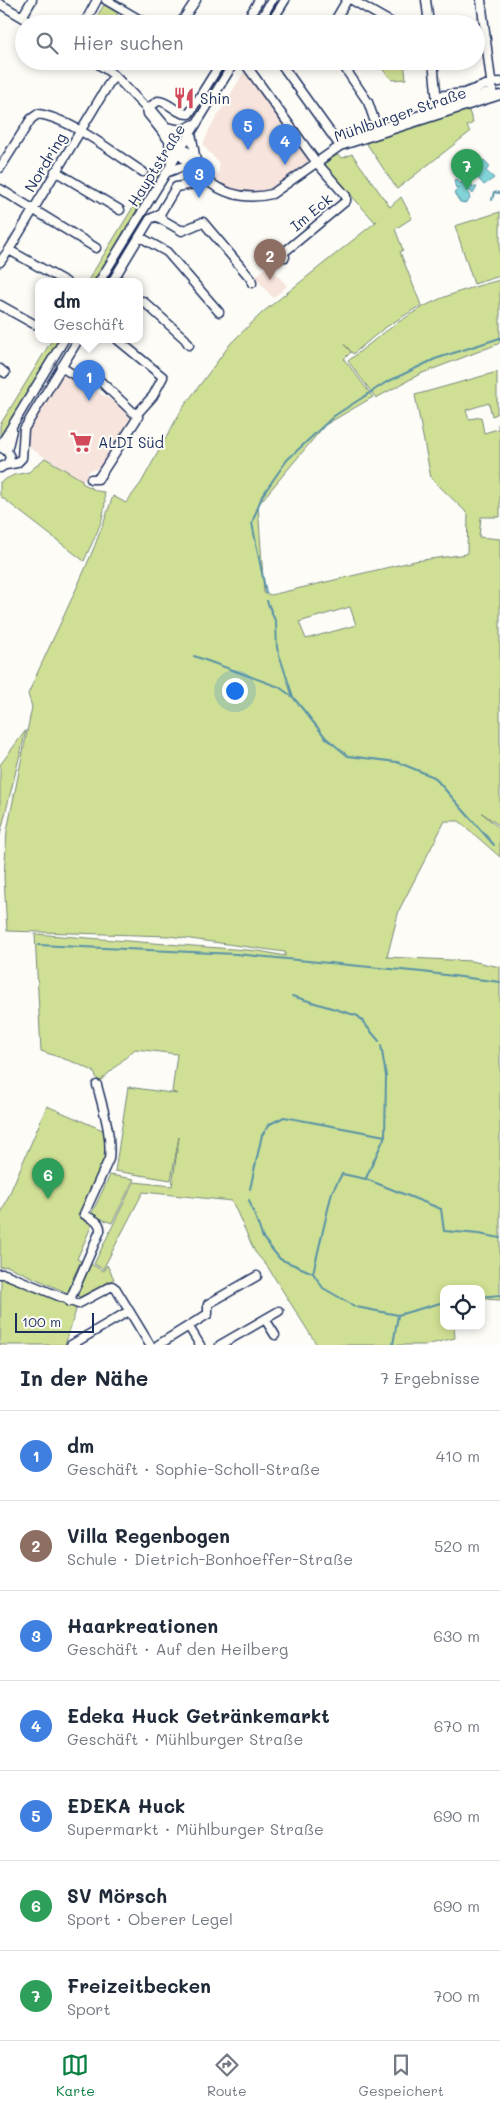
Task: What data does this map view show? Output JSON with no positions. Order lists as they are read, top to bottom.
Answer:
{
  "streets": {
    "street": [
      "Mühlburger Straße",
      "Nordring",
      "Hauptstraße",
      "Im Eck"
    ]
  },
  "crossings": [
    ["Mühlburger Straße", "Hauptstraße"],
    ["Mühlburger Straße", "Im Eck"]
  ],
  "places": {
    "restaurant": ["Shin"],
    "supermarket": ["ALDI Süd"]
  },
  "scale_bar": "100 m",
  "page": {
    "search": "Hier suchen",
    "pins": [
      "5",
      "4",
      "7",
      "3",
      "2",
      "1",
      "6"
    ],
    "popup": ["dm", "Geschäft"],
    "scale": "100 m",
    "heading": ["In der Nähe", "7 Ergebnisse"],
    "list": [
      {
        "mark": "1",
        "name": "dm",
        "note": "Geschäft · Sophie-Scholl-Straße",
        "value": "410 m"
      },
      {
        "mark": "2",
        "name": "Villa Regenbogen",
        "note": "Schule · Dietrich-Bonhoeffer-Straße",
        "value": "520 m"
      },
      {
        "mark": "3",
        "name": "Haarkreationen",
        "note": "Geschäft · Auf den Heilberg",
        "value": "630 m"
      },
      {
        "mark": "4",
        "name": "Edeka Huck Getränkemarkt",
        "note": "Geschäft · Mühlburger Straße",
        "value": "670 m"
      },
      {
        "mark": "5",
        "name": "EDEKA Huck",
        "note": "Supermarkt · Mühlburger Straße",
        "value": "690 m"
      },
      {
        "mark": "6",
        "name": "SV Mörsch",
        "note": "Sport · Oberer Legel",
        "value": "690 m"
      },
      {
        "mark": "7",
        "name": "Freizeitbecken",
        "note": "Sport",
        "value": "700 m"
      }
    ],
    "nav": ["Karte", "Route", "Gespeichert"]
  }
}
